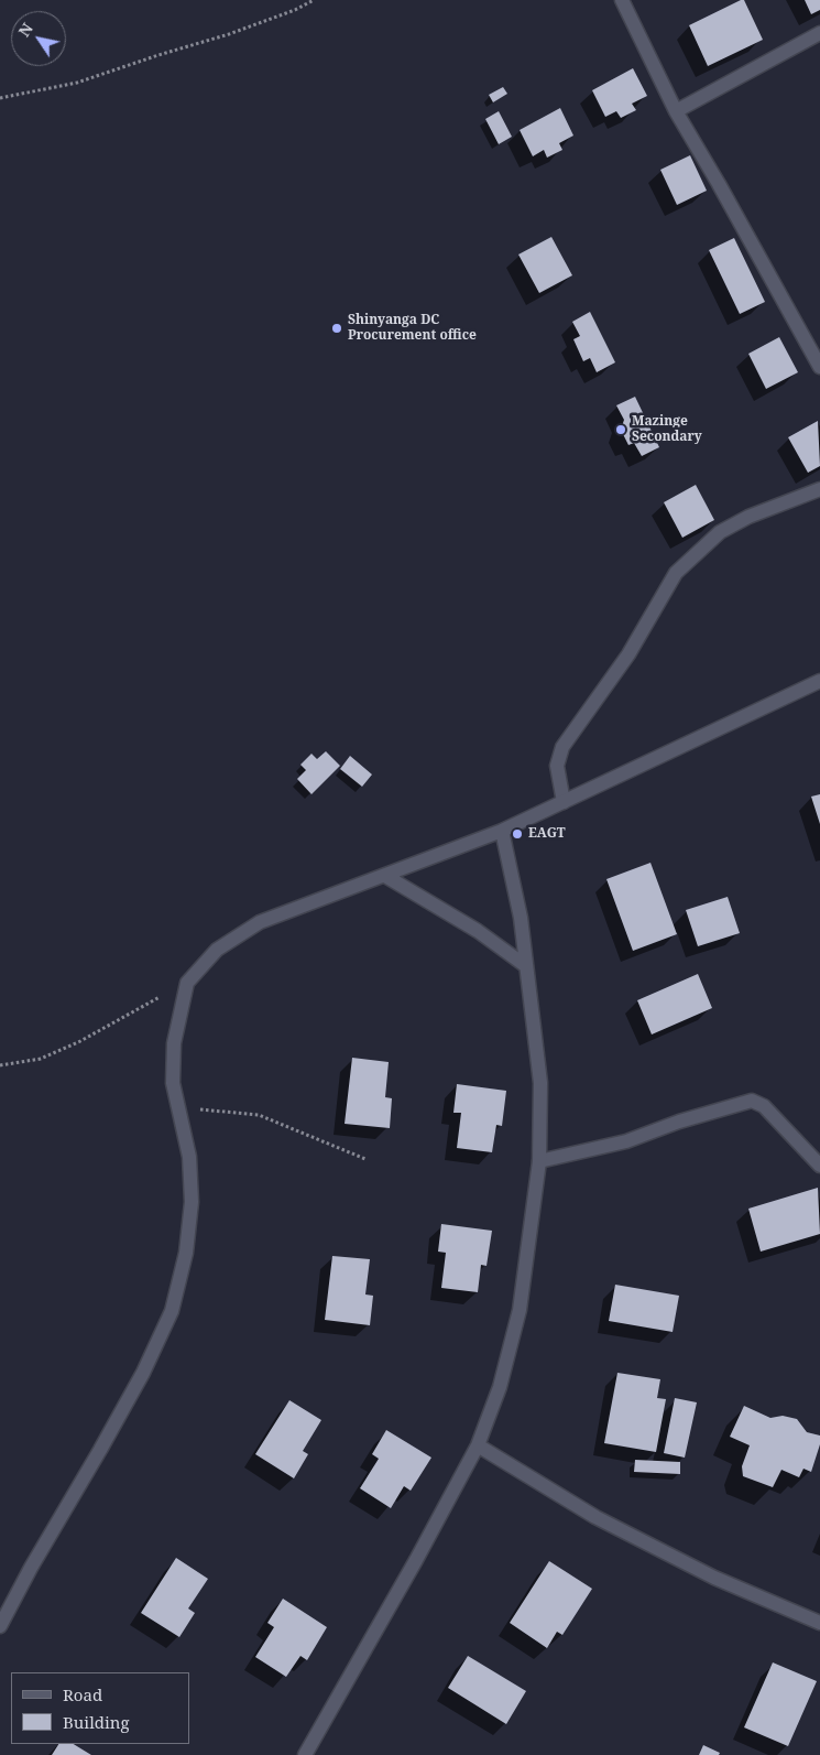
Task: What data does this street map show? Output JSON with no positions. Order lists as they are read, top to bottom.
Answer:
{
  "places": ["Shinyanga DC Procurement office", "Mazinge Secondary", "EAGT"],
  "legend": ["Road", "Building"],
  "north": "top left"
}
